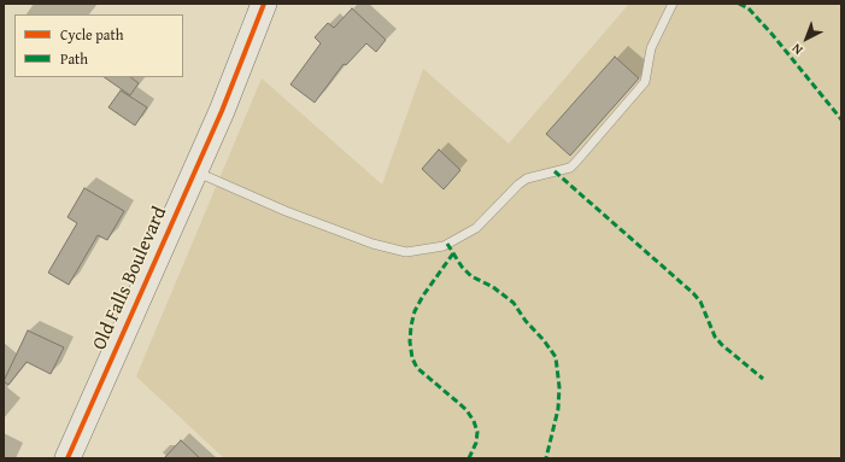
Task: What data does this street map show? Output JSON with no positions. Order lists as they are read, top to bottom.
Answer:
{
  "streets": {
    "street": ["Old Falls Boulevard"]
  },
  "legend": ["Cycle path", "Path"],
  "north": "bottom left"
}
